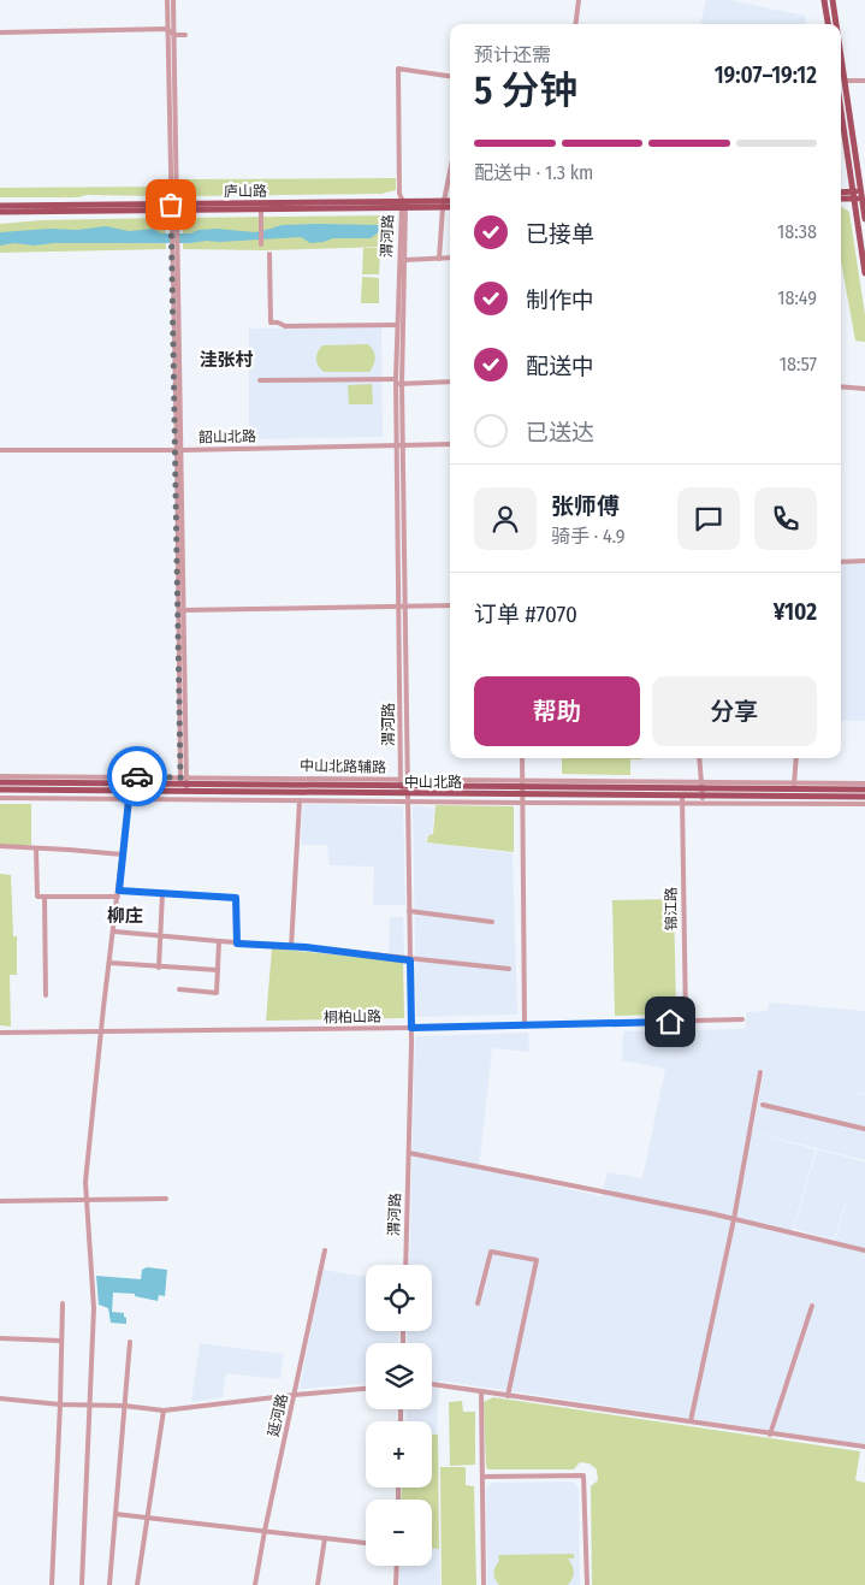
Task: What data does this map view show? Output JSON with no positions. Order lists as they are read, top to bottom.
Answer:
{
  "streets": {
    "main road": ["庐山路", "中山北路"],
    "street": [
      "渭河路",
      "韶山北路",
      "中山北路辅路",
      "锦江路",
      "桐柏山路",
      "延河路"
    ]
  },
  "crossings": [
    ["庐山路", "渭河路"],
    ["渭河路", "韶山北路"],
    ["渭河路", "中山北路辅路"],
    ["渭河路", "中山北路"],
    ["渭河路", "桐柏山路"],
    ["中山北路辅路", "中山北路"],
    ["中山北路", "锦江路"],
    ["锦江路", "桐柏山路"]
  ],
  "districts": ["洼张村", "柳庄"],
  "page": {
    "heading": ["5 分钟", "预计还需", "19:07–19:12"],
    "panel": [
      "张师傅",
      "骑手 · 4.9",
      "订单 #7070",
      "¥102"
    ],
    "bar": "配送中 · 1.3 km",
    "list": [
      ["已接单", "18:38"],
      ["制作中", "18:49"],
      ["配送中", "18:57"],
      "已送达"
    ],
    "buttons": ["帮助", "分享"],
    "map_buttons": ["+", "−"]
  }
}
